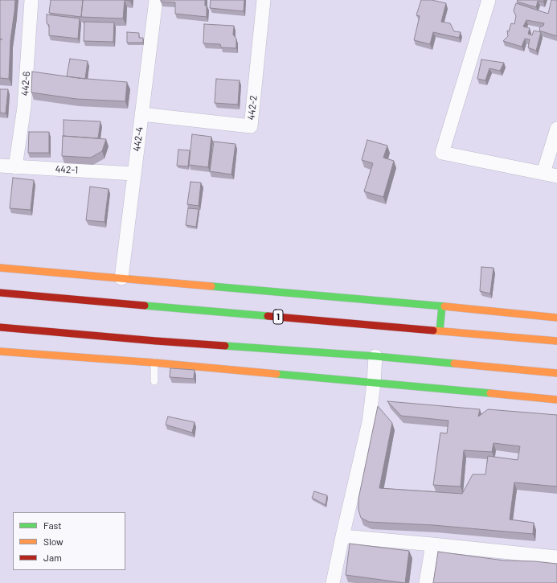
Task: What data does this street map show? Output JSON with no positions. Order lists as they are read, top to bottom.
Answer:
{
  "streets": {
    "main road": ["1"],
    "street": [
      "442-6",
      "442-2",
      "442-4",
      "442-1"
    ]
  },
  "crossings": [
    ["442-6", "442-1"],
    ["442-2", "442-4"],
    ["442-4", "442-1"]
  ],
  "legend": ["Fast", "Slow", "Jam"]
}
